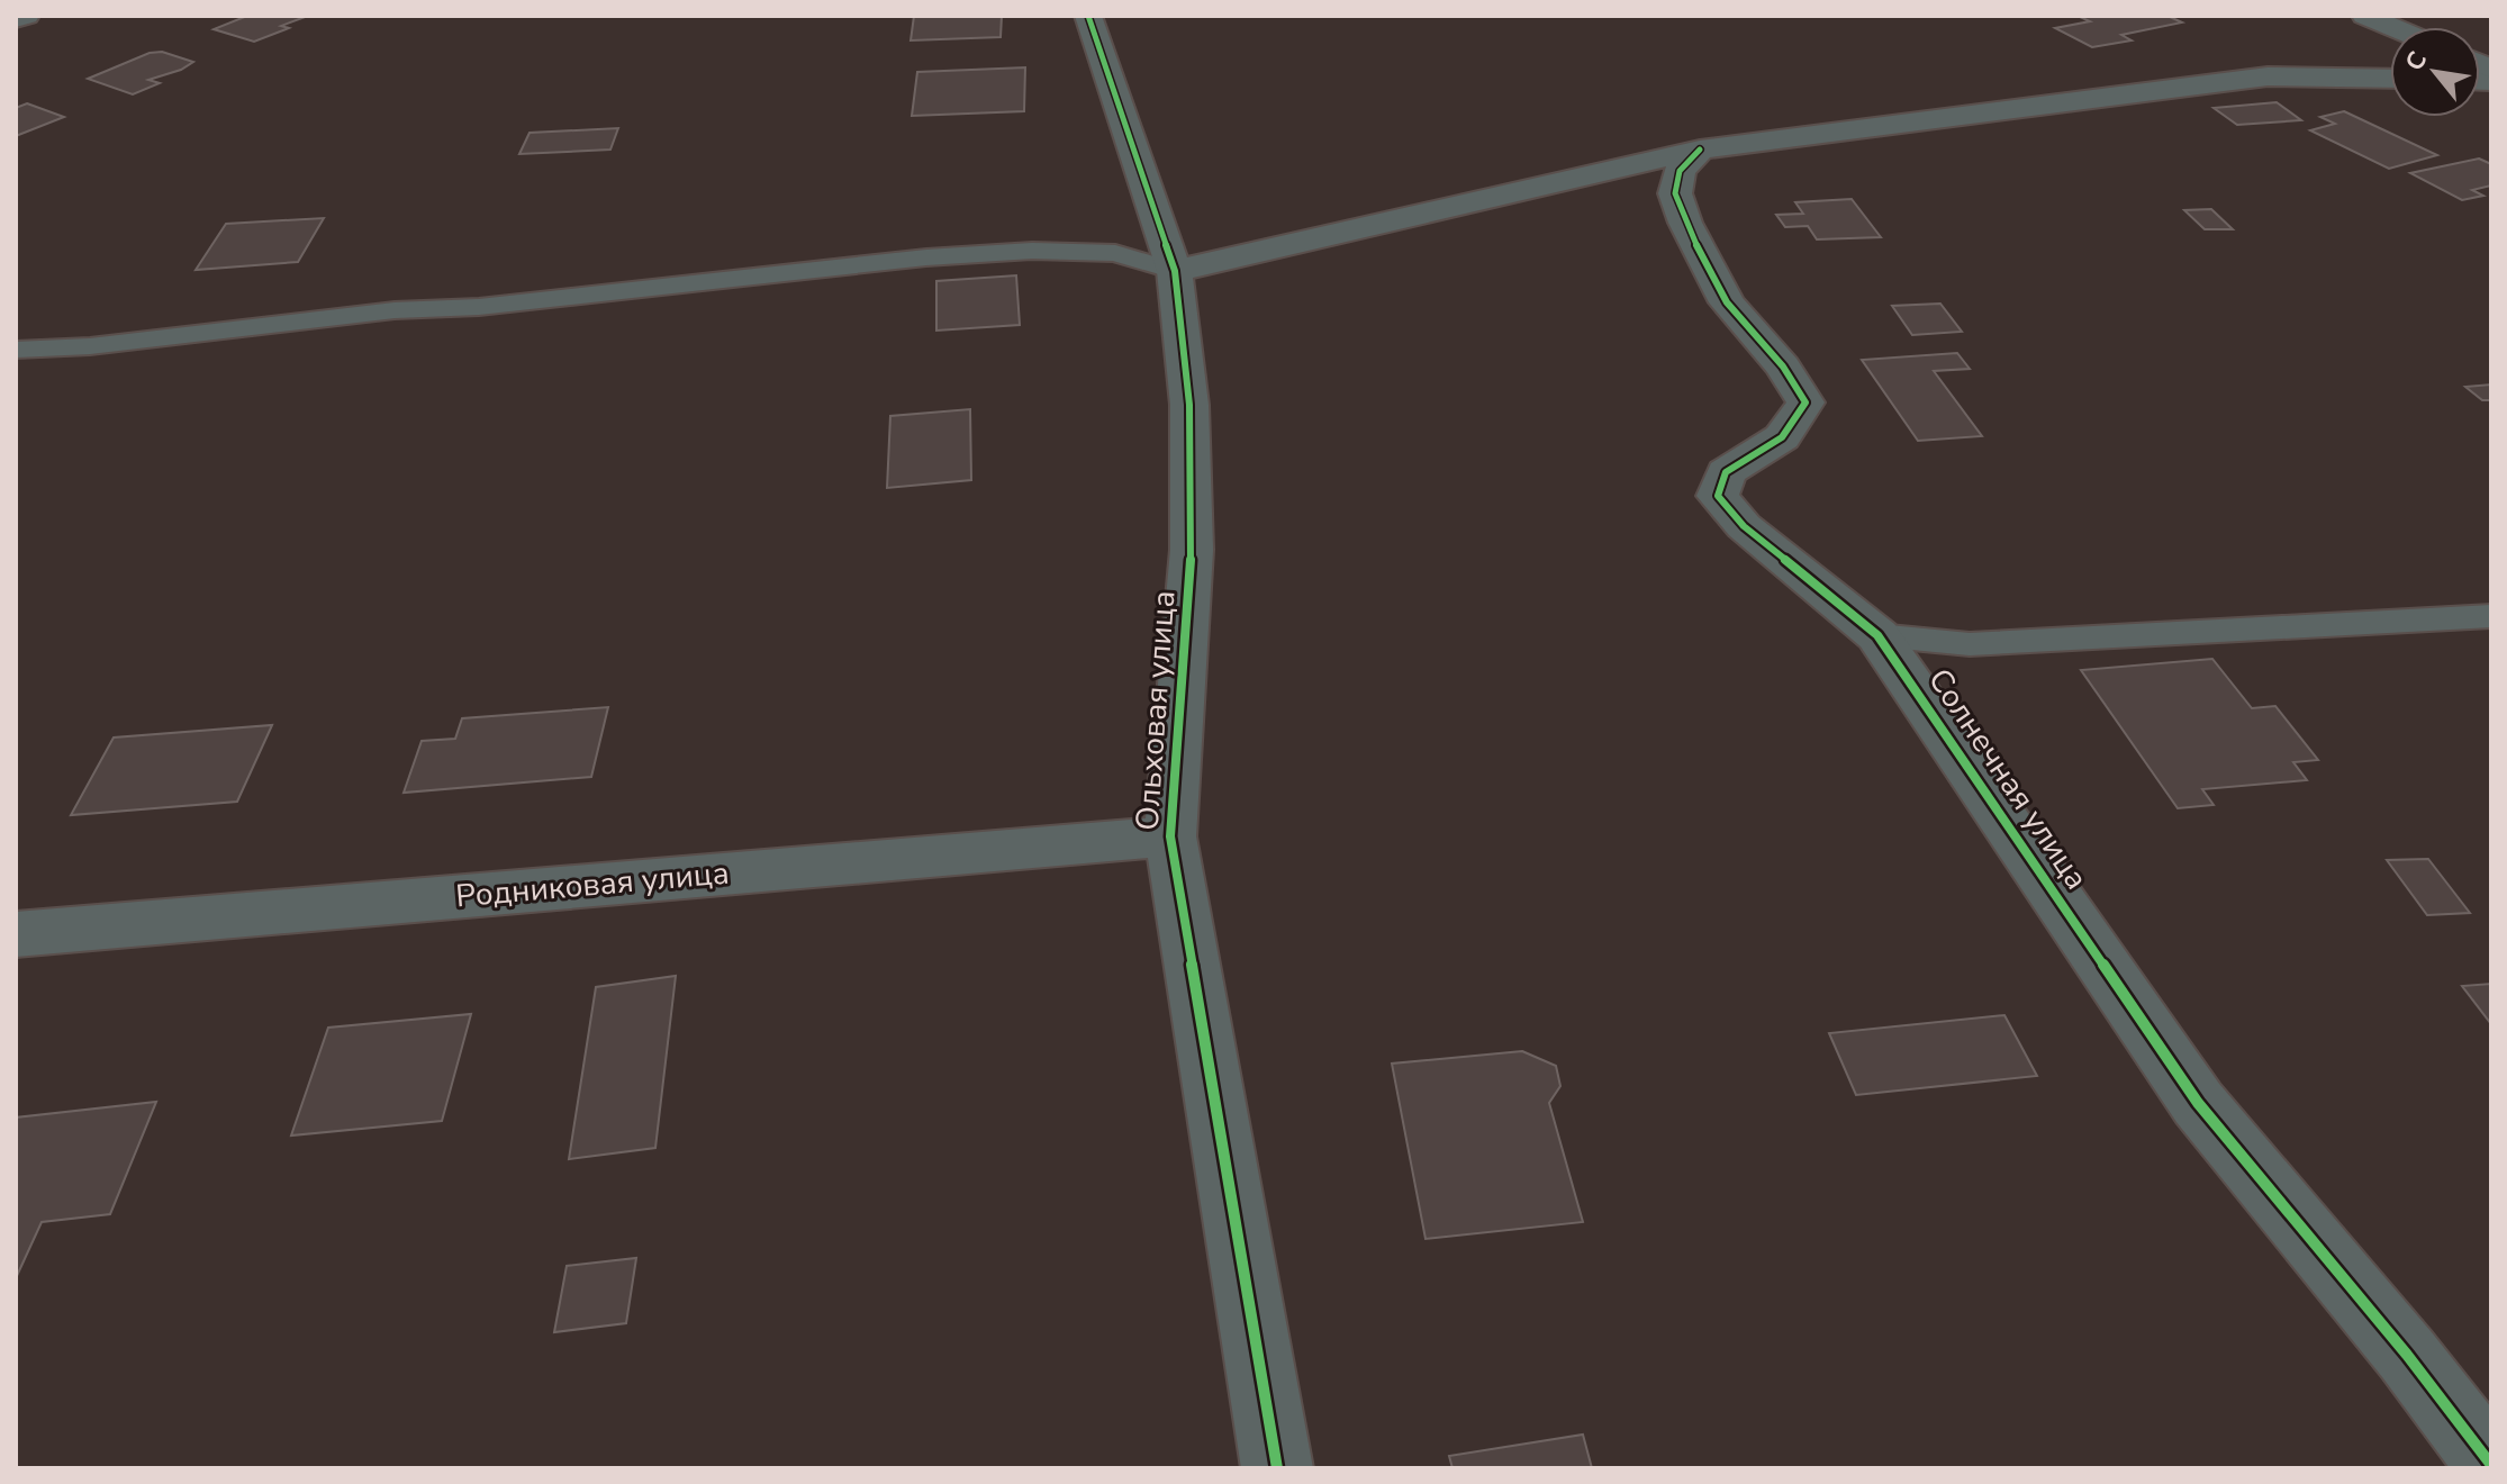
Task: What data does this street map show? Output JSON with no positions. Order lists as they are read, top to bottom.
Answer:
{
  "streets": {
    "street": ["Ольховая улица", "Солнечная улица", "Родниковая улица"]
  },
  "crossings": [
    ["Ольховая улица", "Родниковая улица"]
  ],
  "north": "top left"
}
